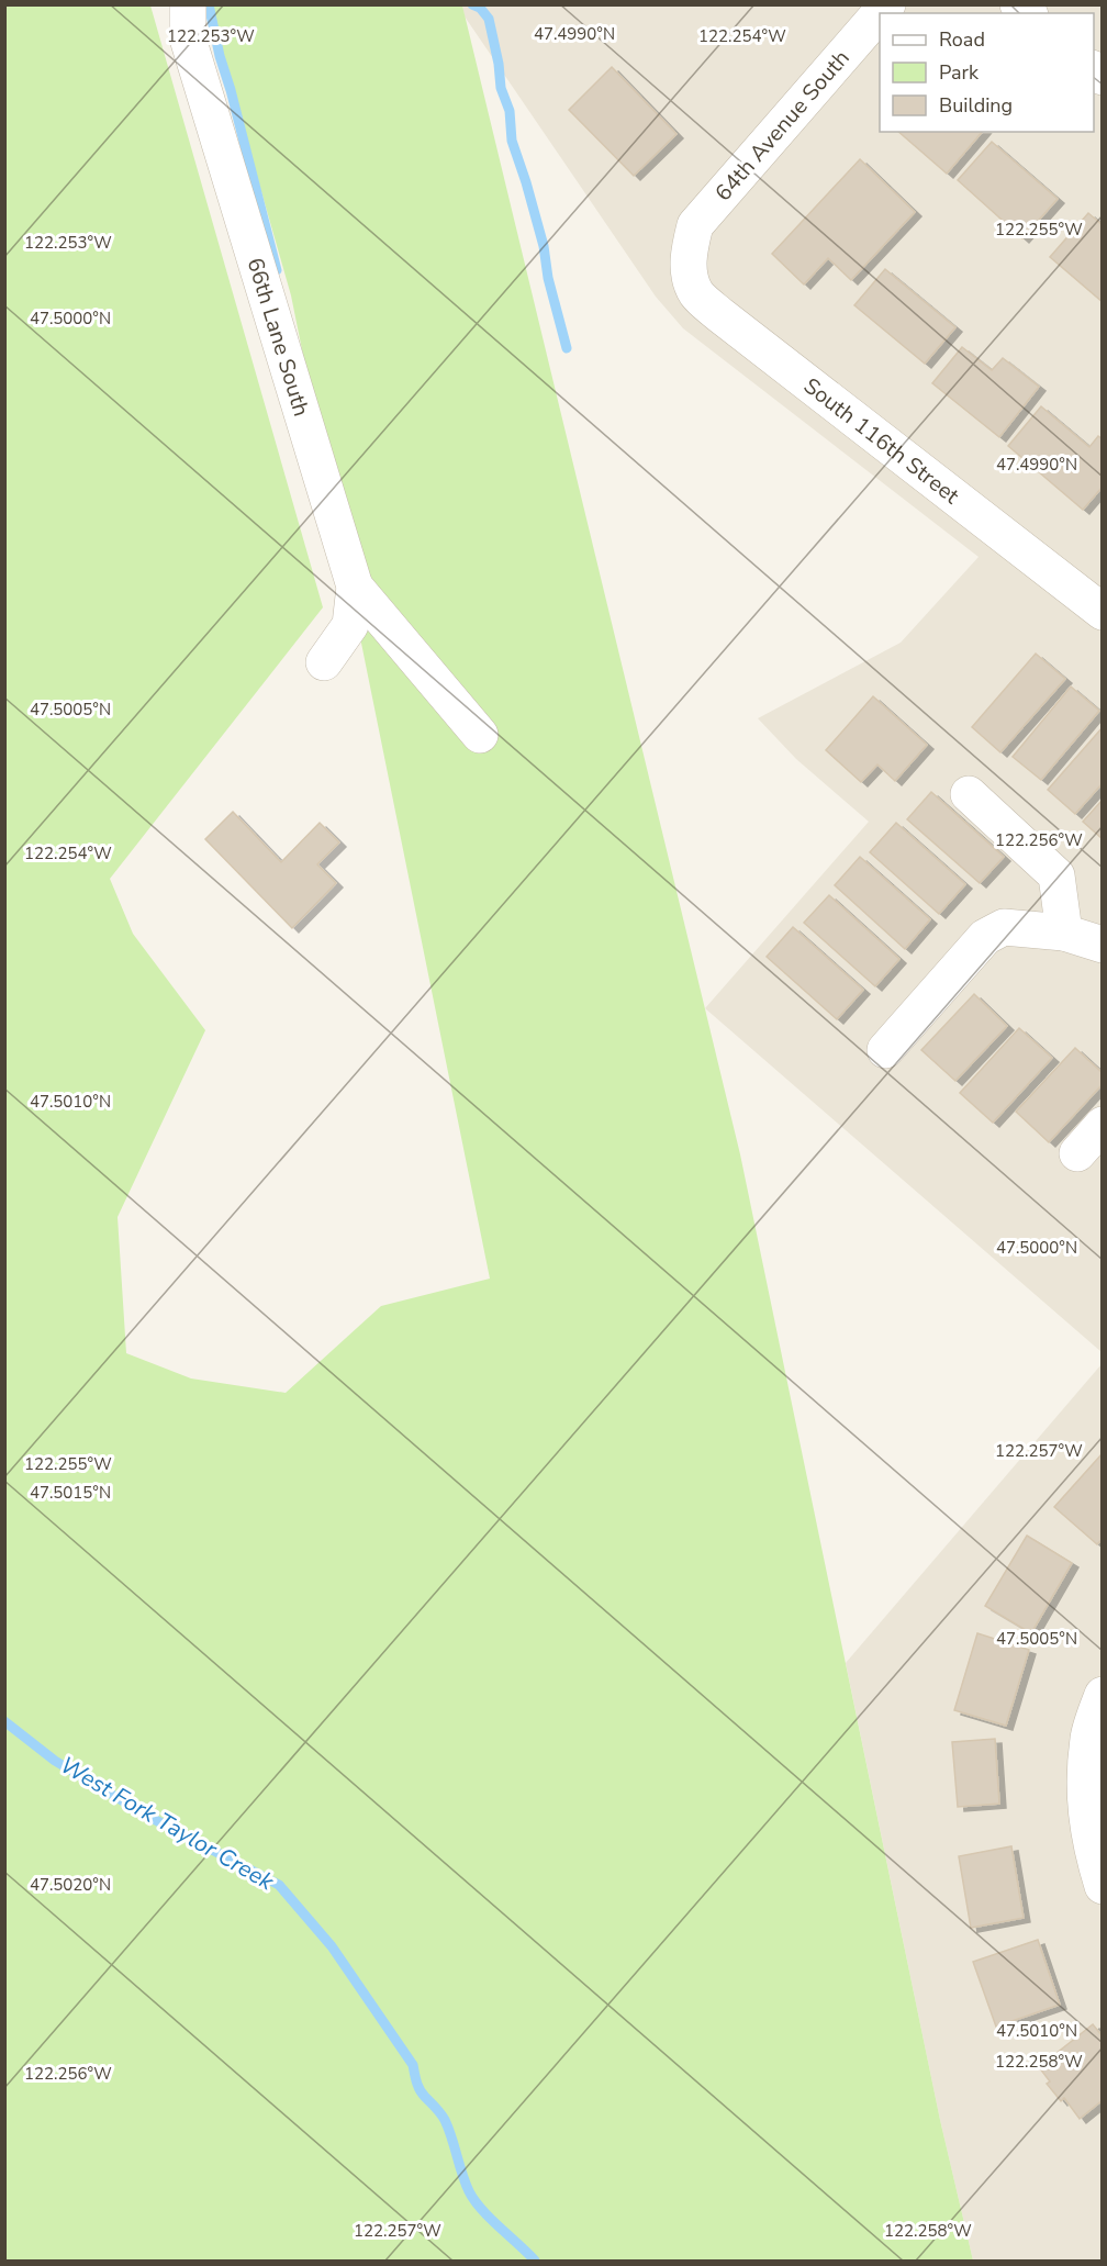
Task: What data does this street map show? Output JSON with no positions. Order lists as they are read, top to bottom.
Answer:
{
  "streets": {
    "street": ["64th Avenue South", "66th Lane South", "South 116th Street"]
  },
  "crossings": [
    ["64th Avenue South", "South 116th Street"]
  ],
  "water": ["West Fork Taylor Creek"],
  "legend": ["Road", "Park", "Building"],
  "coordinates": [
    "47.4990°N",
    "122.253°W",
    "122.254°W",
    "122.255°W",
    "47.5000°N",
    "47.5005°N",
    "122.256°W",
    "47.5010°N",
    "122.257°W",
    "47.5015°N",
    "47.5020°N",
    "122.258°W"
  ]
}
